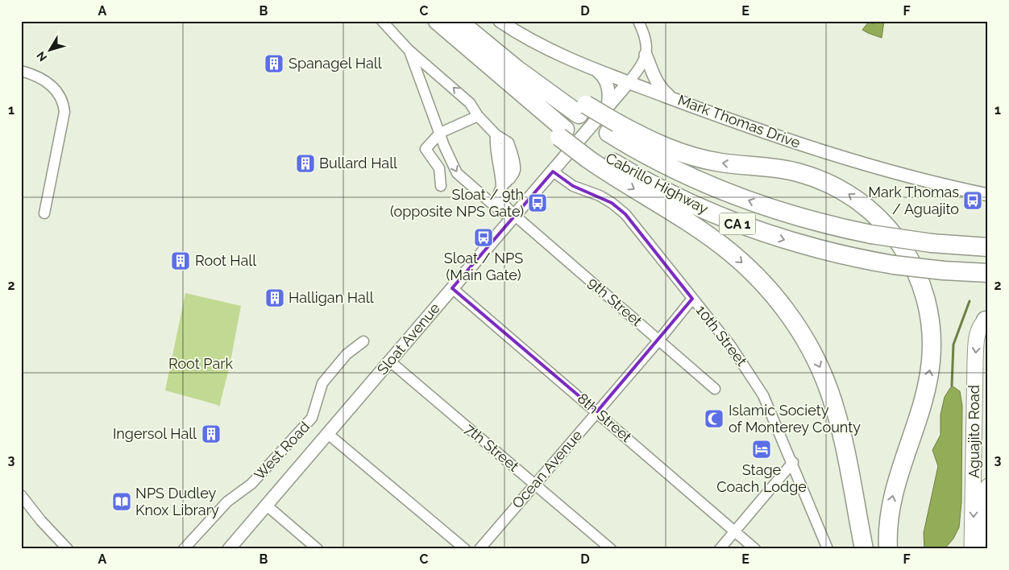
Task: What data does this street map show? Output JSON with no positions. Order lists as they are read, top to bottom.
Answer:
{
  "streets": {
    "highway": ["Cabrillo Highway", "CA 1"],
    "main road": ["Aguajito Road"],
    "street": [
      "Mark Thomas Drive",
      "9th Street",
      "10th Street",
      "Sloat Avenue",
      "8th Street",
      "7th Street",
      "West Road",
      "Ocean Avenue"
    ]
  },
  "crossings": [
    ["Mark Thomas Drive", "Sloat Avenue"],
    ["9th Street", "Sloat Avenue"],
    ["9th Street", "Ocean Avenue"],
    ["10th Street", "Sloat Avenue"],
    ["10th Street", "Ocean Avenue"],
    ["Sloat Avenue", "8th Street"],
    ["Sloat Avenue", "7th Street"],
    ["8th Street", "Ocean Avenue"],
    ["7th Street", "Ocean Avenue"]
  ],
  "one_way": ["Aguajito Road"],
  "parks": ["Root Park"],
  "places": {
    "building": [
      "Spanagel Hall",
      "Bullard Hall",
      "Root Hall",
      "Halligan Hall",
      "Ingersol Hall"
    ],
    "bus stop": ["Mark Thomas / Aguajito", "Sloat / 9th (opposite NPS Gate)", "Sloat / NPS (Main Gate)"],
    "mosque": ["Islamic Society of Monterey County"],
    "hotel": ["Stage Coach Lodge"],
    "library": ["NPS Dudley Knox Library"]
  },
  "north": "bottom left",
  "grid": {
    "columns": [
      "A",
      "B",
      "C",
      "D",
      "E",
      "F"
    ],
    "rows": ["1", "2", "3"]
  }
}
